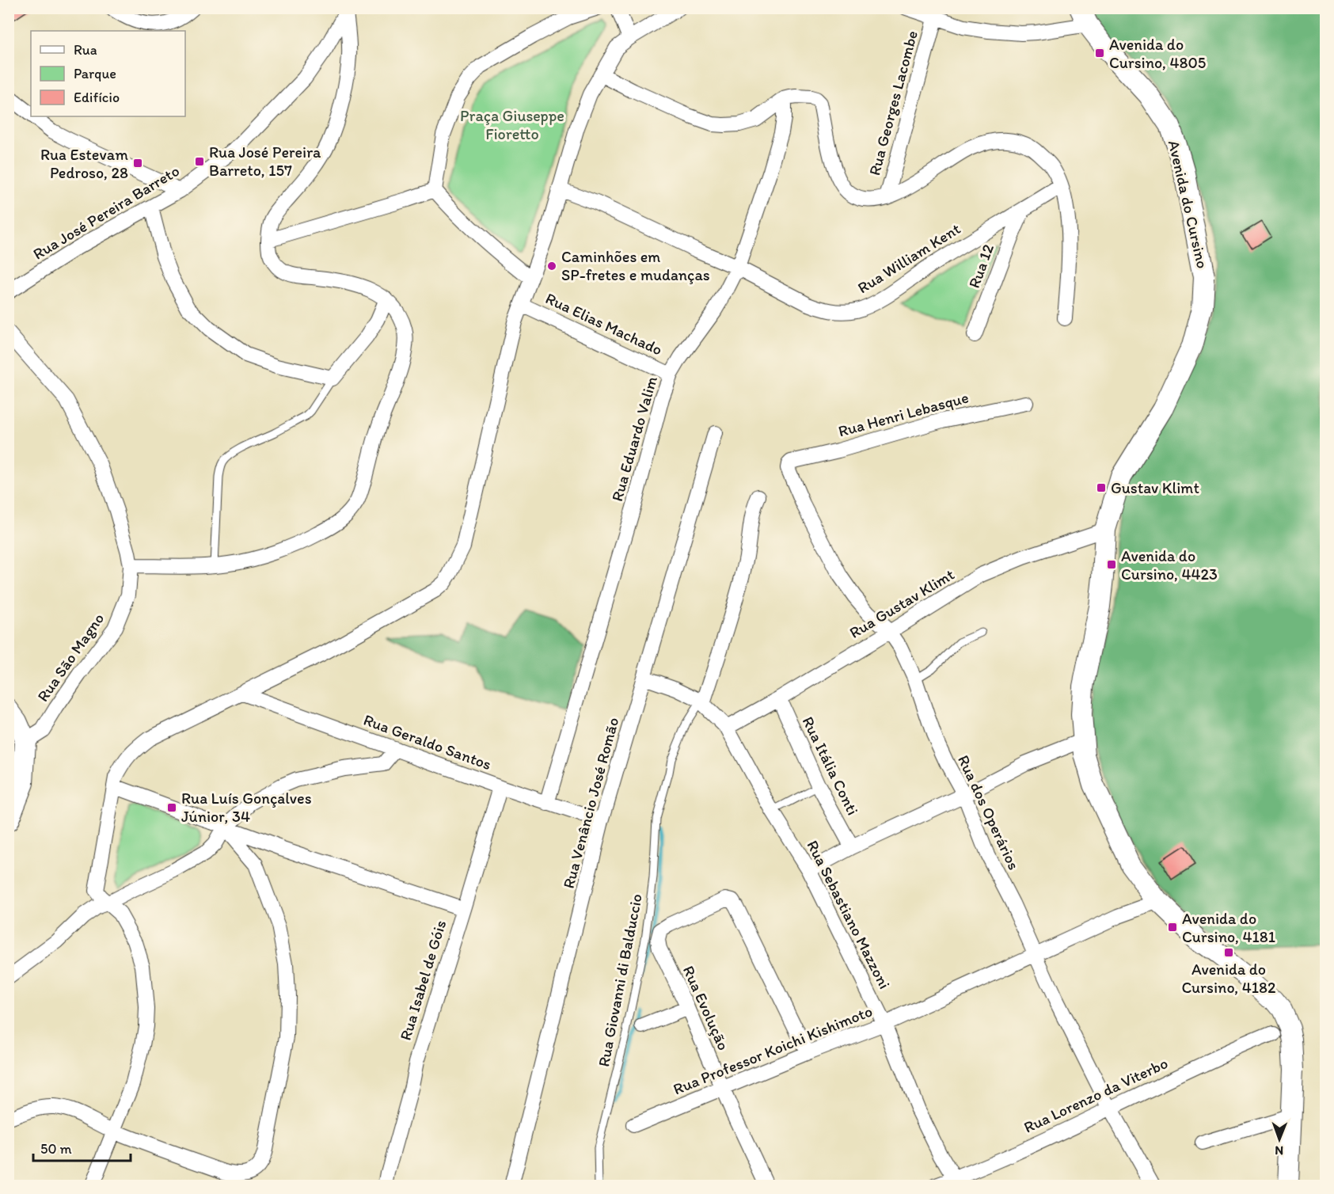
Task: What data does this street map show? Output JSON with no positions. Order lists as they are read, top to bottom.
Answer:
{
  "streets": {
    "main road": ["Avenida do Cursino"],
    "street": [
      "Rua Georges Lacombe",
      "Rua José Pereira Barreto",
      "Rua William Kent",
      "Rua 12",
      "Rua Elias Machado",
      "Rua Henri Lebasque",
      "Rua Eduardo Valim",
      "Rua Gustav Klimt",
      "Rua São Magno",
      "Rua Geraldo Santos",
      "Rua Itália Conti",
      "Rua Venâncio José Romão",
      "Rua dos Operários",
      "Rua Sebastiano Mazzoni",
      "Rua Isabel de Góis",
      "Rua Evolução",
      "Rua Professor Koichi Kishimoto",
      "Rua Lorenzo da Viterbo"
    ],
    "lane": ["Rua Giovanni di Balduccio"]
  },
  "crossings": [
    ["Avenida do Cursino", "Rua Gustav Klimt"],
    ["Avenida do Cursino", "Rua Professor Koichi Kishimoto"],
    ["Rua William Kent", "Rua 12"],
    ["Rua William Kent", "Rua Eduardo Valim"],
    ["Rua Elias Machado", "Rua Eduardo Valim"],
    ["Rua Henri Lebasque", "Rua dos Operários"],
    ["Rua Eduardo Valim", "Rua Geraldo Santos"],
    ["Rua Gustav Klimt", "Rua Itália Conti"],
    ["Rua Gustav Klimt", "Rua dos Operários"],
    ["Rua Gustav Klimt", "Rua Sebastiano Mazzoni"],
    ["Rua Geraldo Santos", "Rua Venâncio José Romão"],
    ["Rua Geraldo Santos", "Rua Isabel de Góis"],
    ["Rua Venâncio José Romão", "Rua Sebastiano Mazzoni"],
    ["Rua dos Operários", "Rua Professor Koichi Kishimoto"],
    ["Rua dos Operários", "Rua Lorenzo da Viterbo"],
    ["Rua Sebastiano Mazzoni", "Rua Giovanni di Balduccio"],
    ["Rua Sebastiano Mazzoni", "Rua Professor Koichi Kishimoto"],
    ["Rua Sebastiano Mazzoni", "Rua Lorenzo da Viterbo"],
    ["Rua Giovanni di Balduccio", "Rua Evolução"],
    ["Rua Evolução", "Rua Professor Koichi Kishimoto"]
  ],
  "parks": ["Praça Giuseppe Fioretto"],
  "places": {
    "transit": [
      "Avenida do Cursino, 4805",
      "Rua José Pereira Barreto, 157",
      "Rua Estevam Pedroso, 28",
      "Gustav Klimt",
      "Avenida do Cursino, 4423",
      "Rua Luís Gonçalves Júnior, 34",
      "Avenida do Cursino, 4181",
      "Avenida do Cursino, 4182"
    ],
    "other": ["Caminhões em SP-fretes e mudanças"]
  },
  "legend": ["Rua", "Parque", "Edifício"],
  "scale_bar": "50 m",
  "north": "bottom"
}
